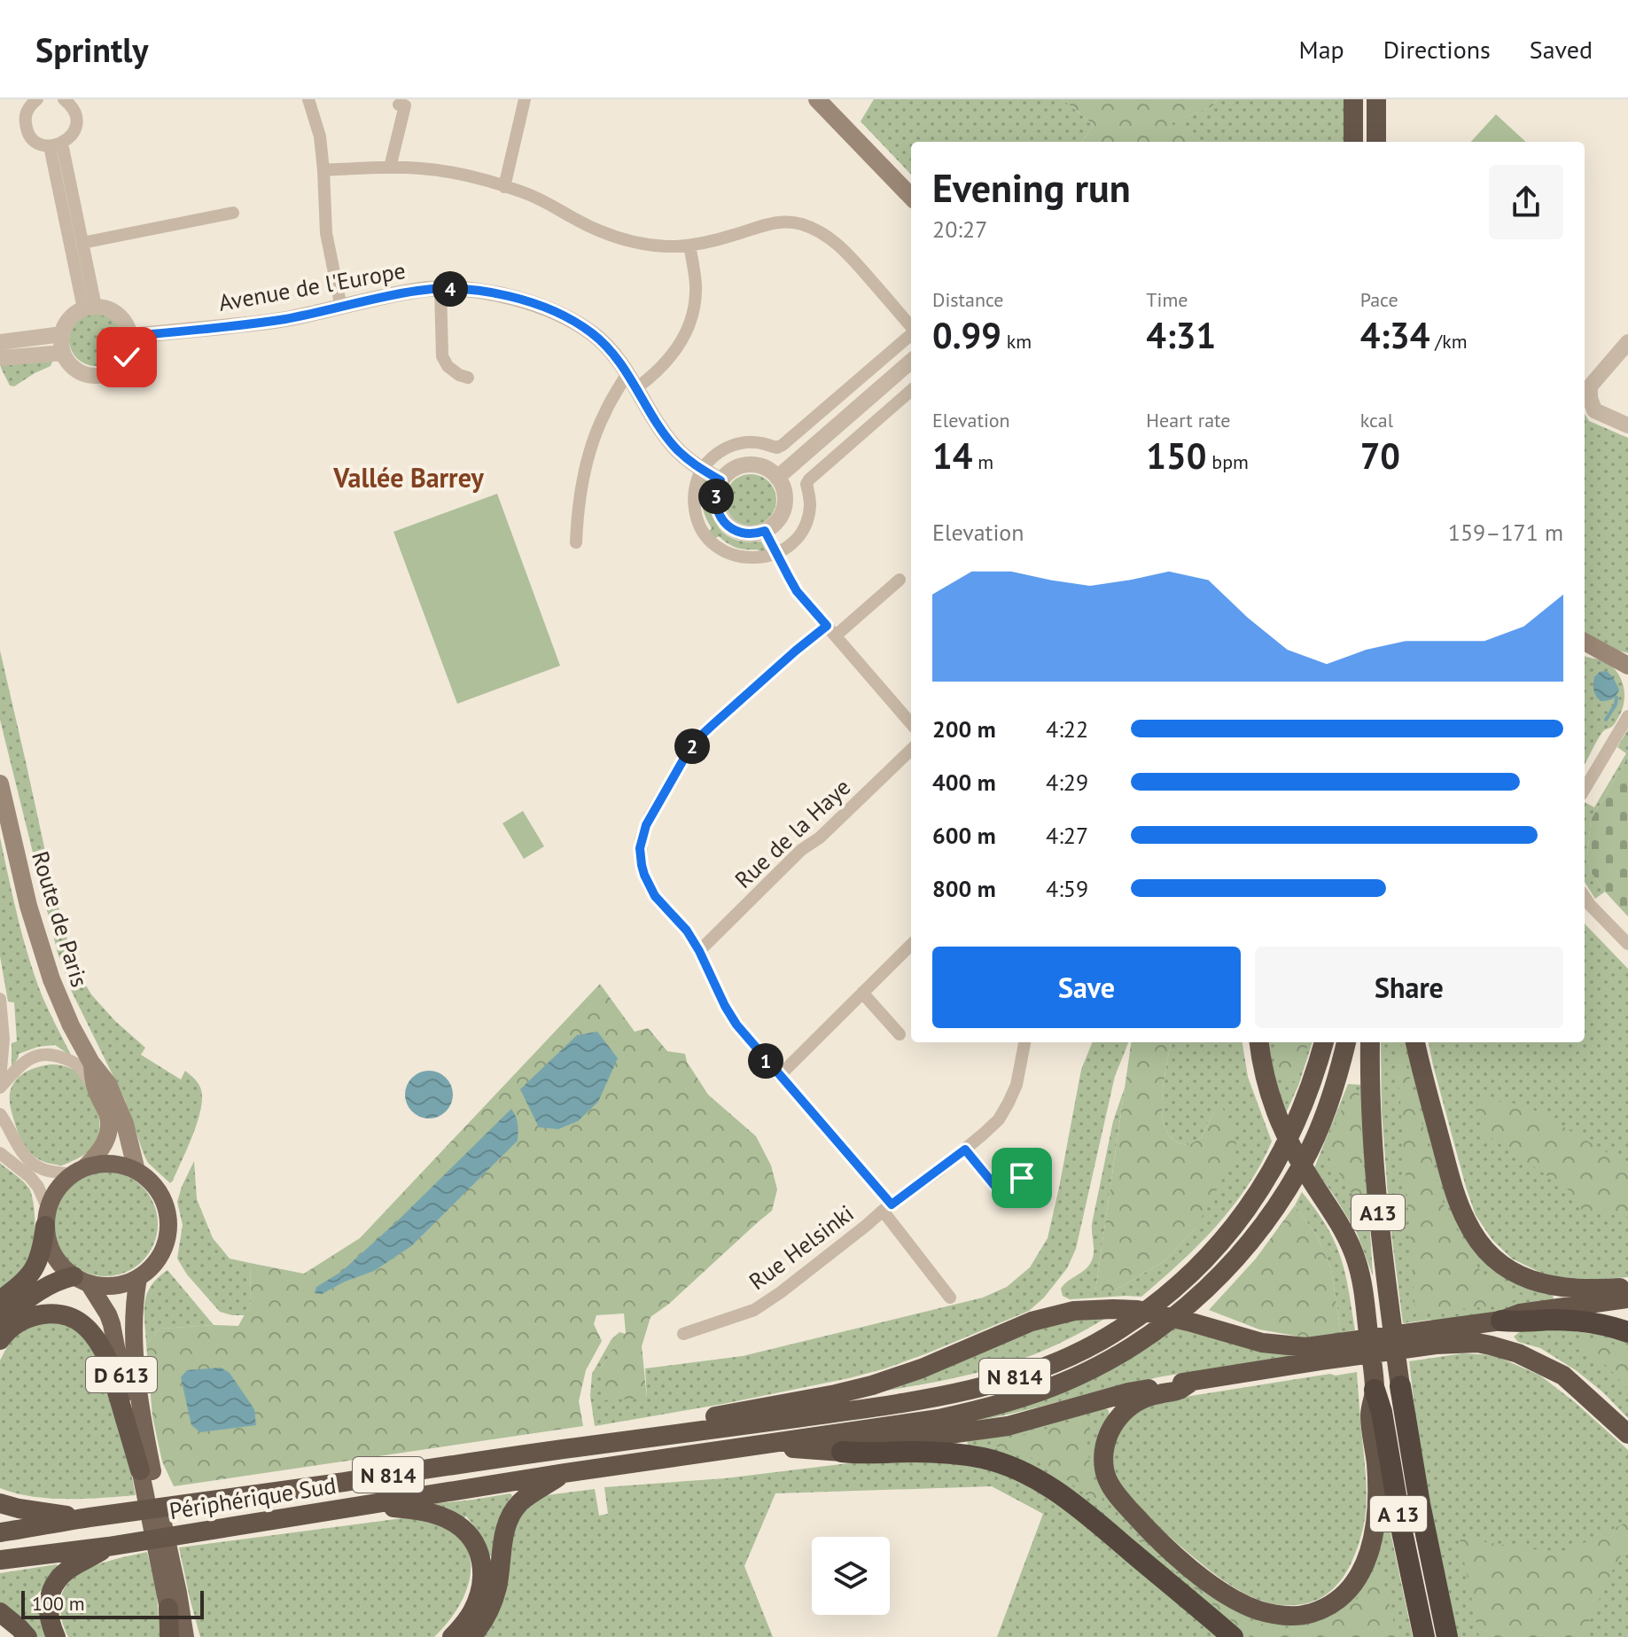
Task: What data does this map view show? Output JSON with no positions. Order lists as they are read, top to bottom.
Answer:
{
  "streets": {
    "highway": [
      "A13",
      "N 814",
      "Périphérique Sud",
      "A 13"
    ],
    "main road": ["Route de Paris", "D 613"],
    "street": ["Avenue de l'Europe", "Rue de la Haye", "Rue Helsinki"]
  },
  "crossings": [
    ["Route de Paris", "D 613"],
    ["A13", "A 13"],
    ["N 814", "Périphérique Sud"]
  ],
  "districts": ["Vallée Barrey"],
  "scale_bar": "100 m",
  "page": {
    "header": "Sprintly",
    "nav": ["Map", "Directions", "Saved"],
    "heading": ["Evening run", "20:27"],
    "stats": [
      ["Distance", "0.99 km"],
      ["Time", "4:31"],
      ["Pace", "4:34 /km"],
      ["Elevation", "14 m"],
      ["Heart rate", "150 bpm"],
      ["kcal", "70"]
    ],
    "pins": [
      "4",
      "3",
      "2",
      "1"
    ],
    "chart": ["Elevation", "159–171 m"],
    "list": [
      {
        "name": "200 m",
        "note": "4:22"
      },
      {
        "name": "400 m",
        "note": "4:29"
      },
      {
        "name": "600 m",
        "note": "4:27"
      },
      {
        "name": "800 m",
        "note": "4:59"
      }
    ],
    "buttons": ["Save", "Share"],
    "scale": "100 m"
  }
}
